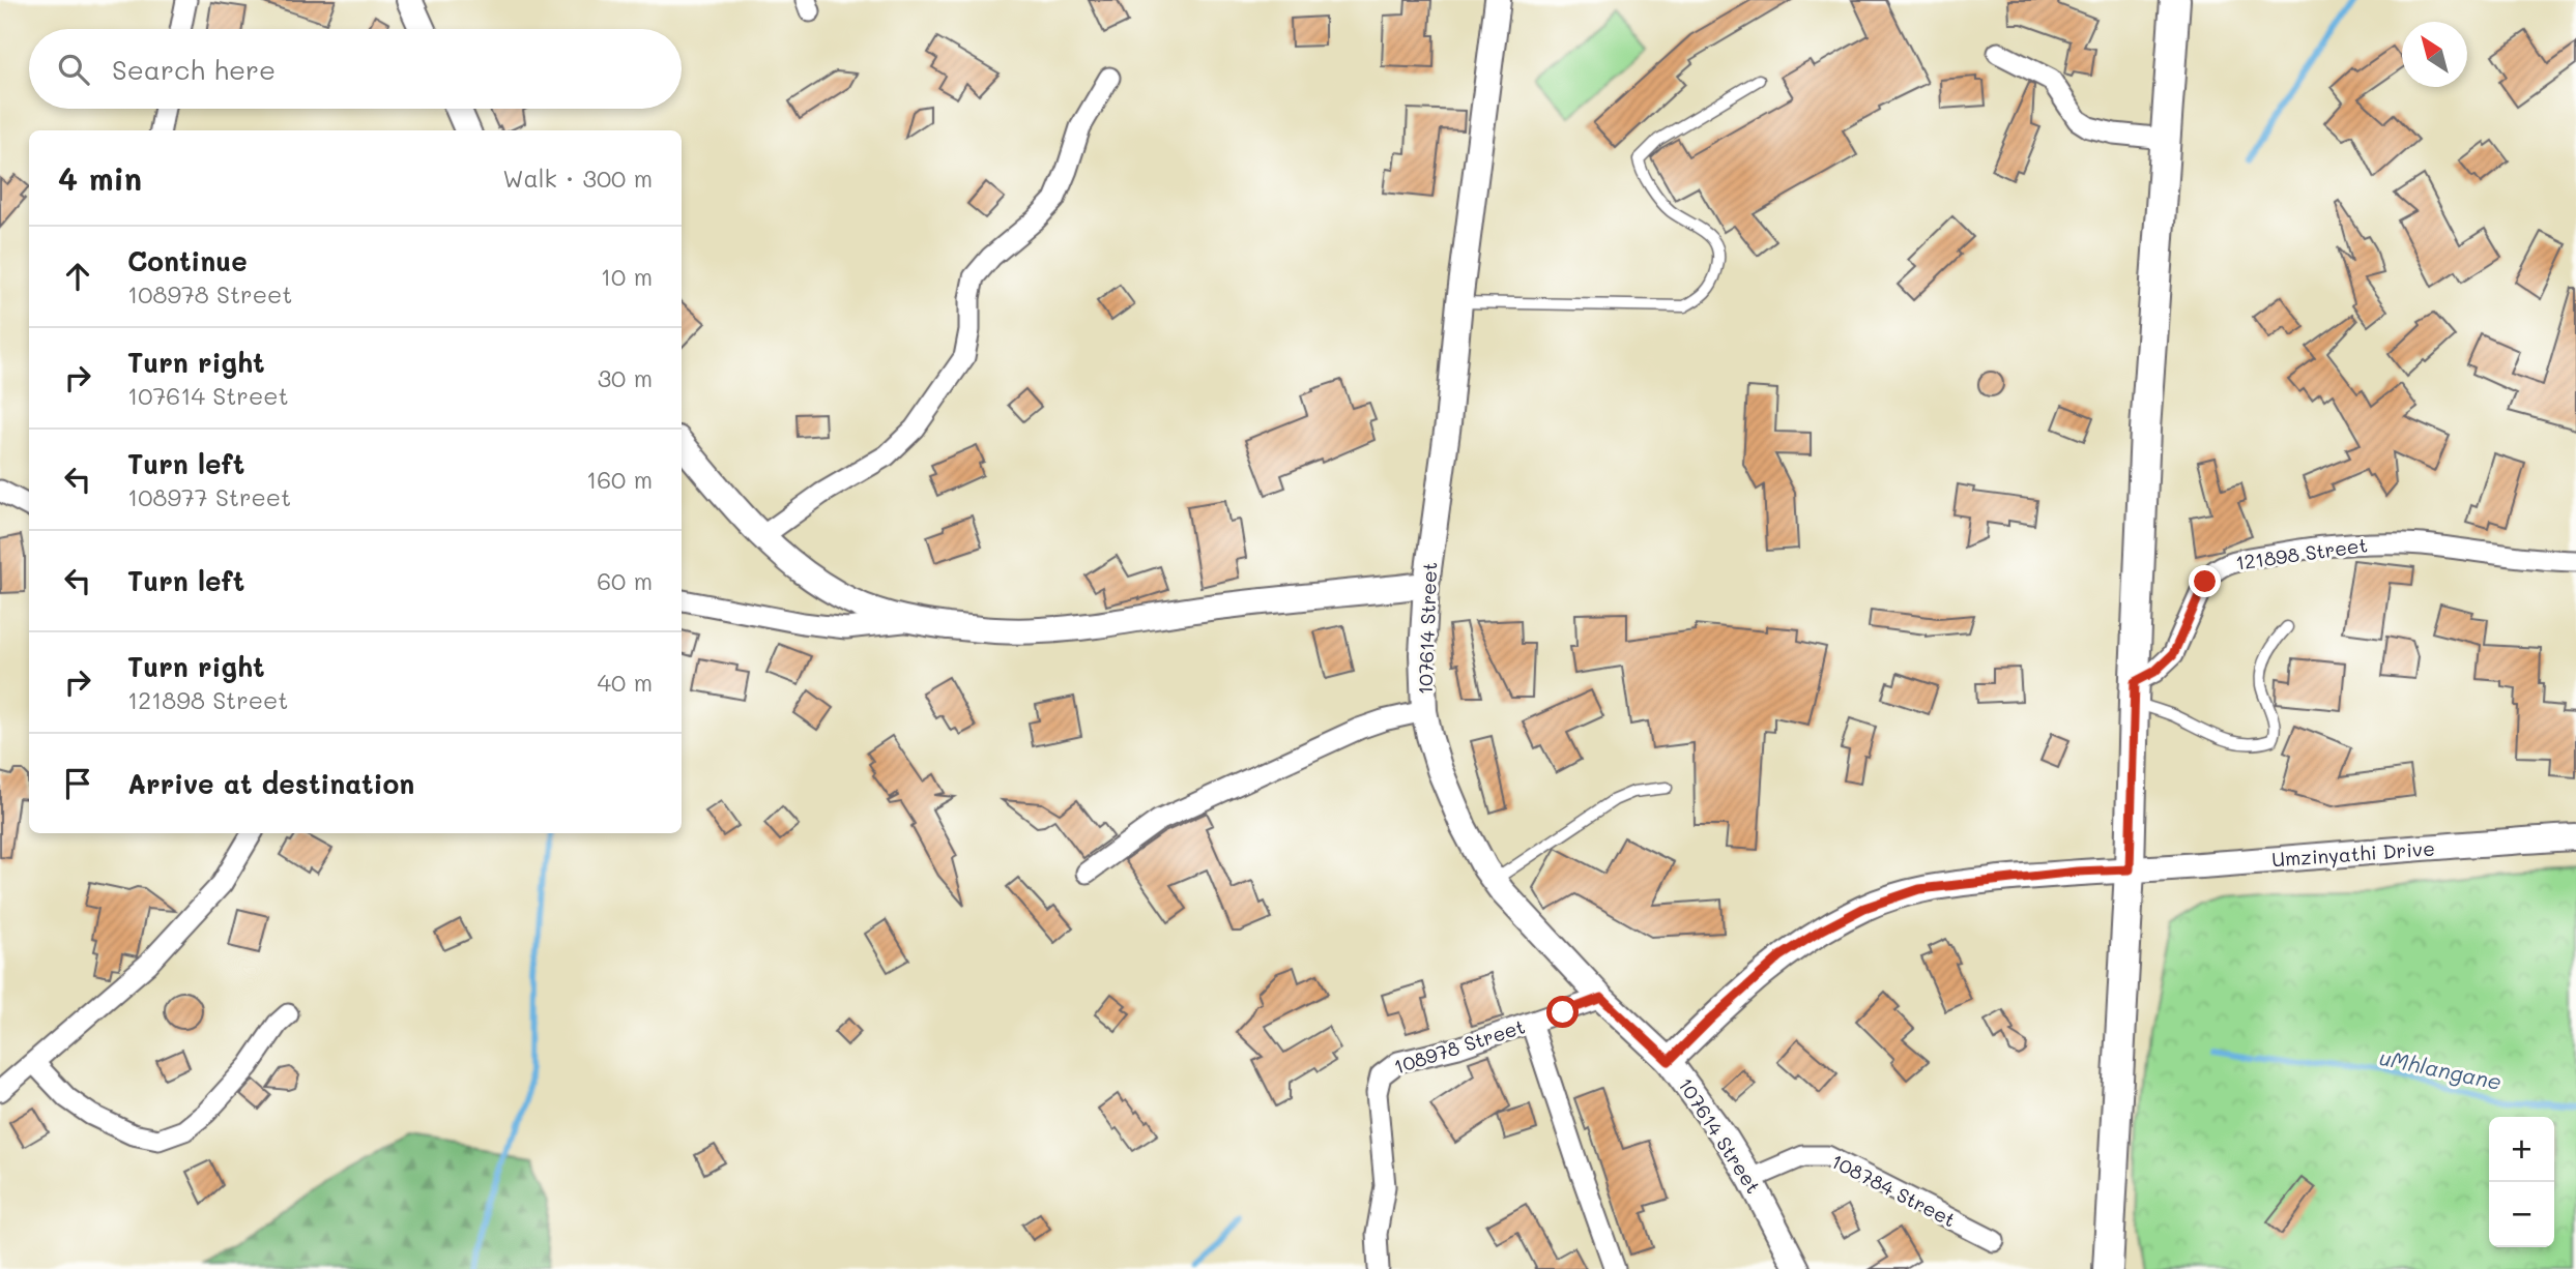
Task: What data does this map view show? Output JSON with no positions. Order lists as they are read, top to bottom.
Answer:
{
  "streets": {
    "street": [
      "121898 Street",
      "107614 Street",
      "Umzinyathi Drive",
      "108978 Street",
      "108784 Street"
    ]
  },
  "crossings": [
    ["107614 Street", "Umzinyathi Drive"],
    ["107614 Street", "108978 Street"],
    ["107614 Street", "108784 Street"]
  ],
  "water": ["uMhlangane"],
  "north": "top left",
  "page": {
    "search": "Search here",
    "heading": ["4 min", "Walk · 300 m"],
    "list": [
      ["Continue", "108978 Street", "10 m"],
      ["Turn right", "107614 Street", "30 m"],
      ["Turn left", "108977 Street", "160 m"],
      ["Turn left", "60 m"],
      ["Turn right", "121898 Street", "40 m"],
      "Arrive at destination"
    ],
    "map_buttons": ["+", "−"]
  }
}
